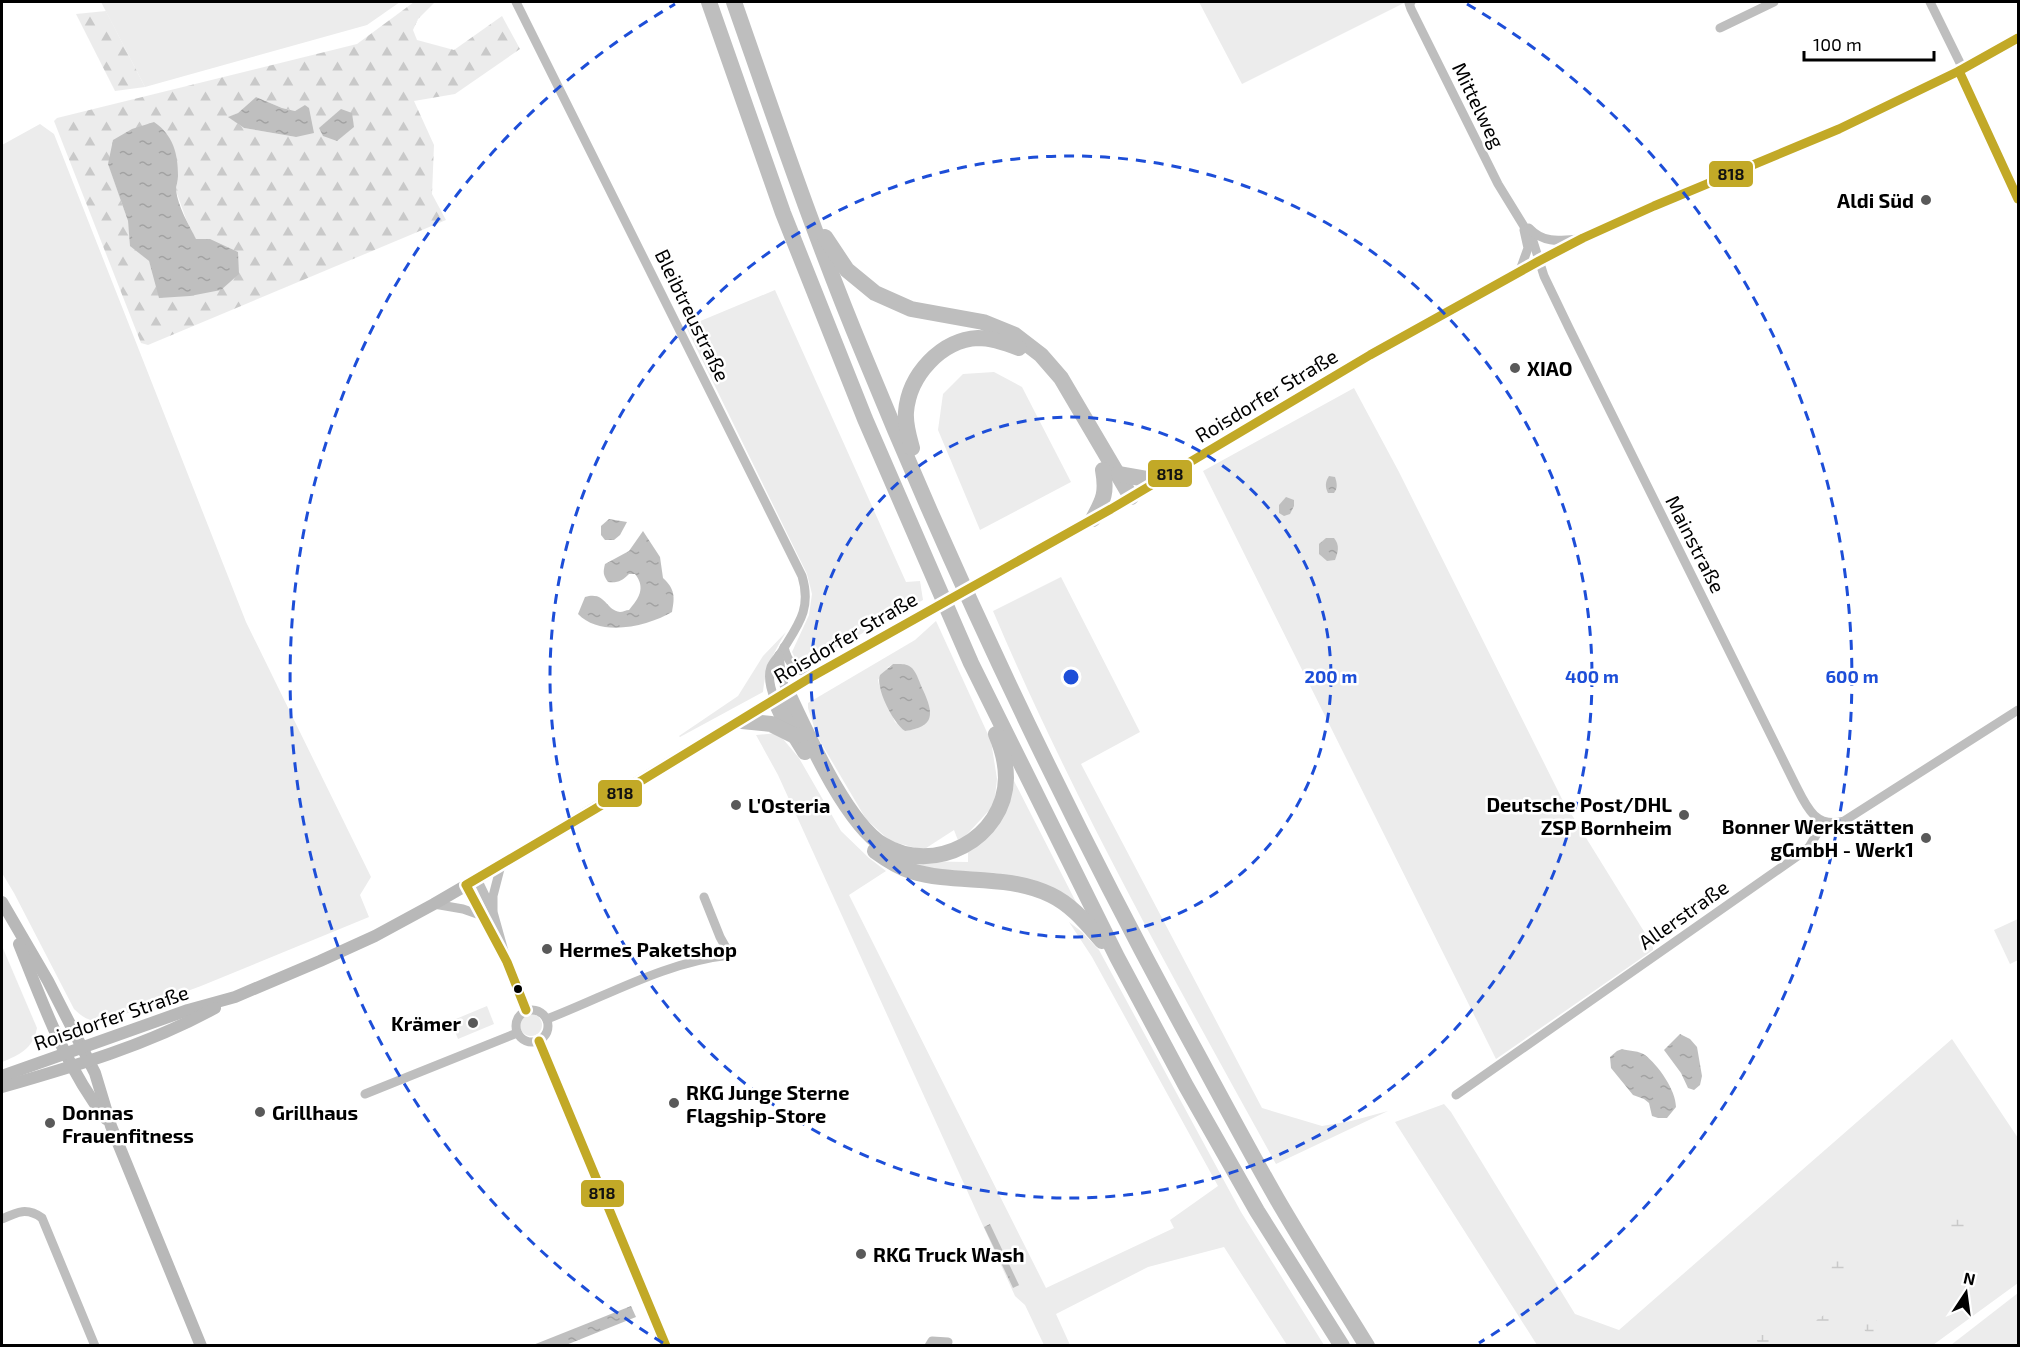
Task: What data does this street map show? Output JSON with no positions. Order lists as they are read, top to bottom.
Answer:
{
  "streets": {
    "main road": ["Roisdorfer Straße"],
    "street": [
      "Mittelweg",
      "Bleibtreustraße",
      "Mainstraße",
      "Allerstraße"
    ]
  },
  "crossings": [
    ["Mittelweg", "Roisdorfer Straße"],
    ["Mittelweg", "Mainstraße"],
    ["Bleibtreustraße", "Roisdorfer Straße"],
    ["Mainstraße", "Allerstraße"]
  ],
  "places": [
    "Aldi Süd",
    "XIAO",
    "L'Osteria",
    "Deutsche Post/DHL ZSP Bornheim",
    "Bonner Werkstätten gGmbH - Werk1",
    "Hermes Paketshop",
    "Krämer",
    "RKG Junge Sterne Flagship-Store",
    "Grillhaus",
    "Donnas Frauenfitness",
    "RKG Truck Wash"
  ],
  "lines": ["transit line 818"],
  "scale_bar": "100 m",
  "north": "top",
  "rings": ["200 m", "400 m", "600 m"]
}
